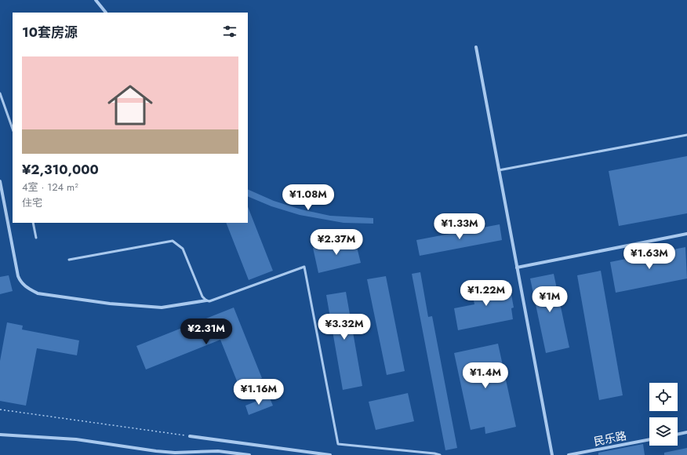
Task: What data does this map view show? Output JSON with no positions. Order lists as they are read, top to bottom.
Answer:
{
  "streets": {
    "street": ["民乐路"]
  },
  "page": {
    "heading": "10套房源",
    "list": [
      {
        "name": "¥2,310,000",
        "note": "4室 · 124 m² · 住宅"
      }
    ],
    "price": [
      "¥1.08M",
      "¥1.33M",
      "¥2.37M",
      "¥1.63M",
      "¥1.22M",
      "¥1M",
      "¥3.32M",
      "¥2.31M",
      "¥1.4M",
      "¥1.16M"
    ]
  }
}
